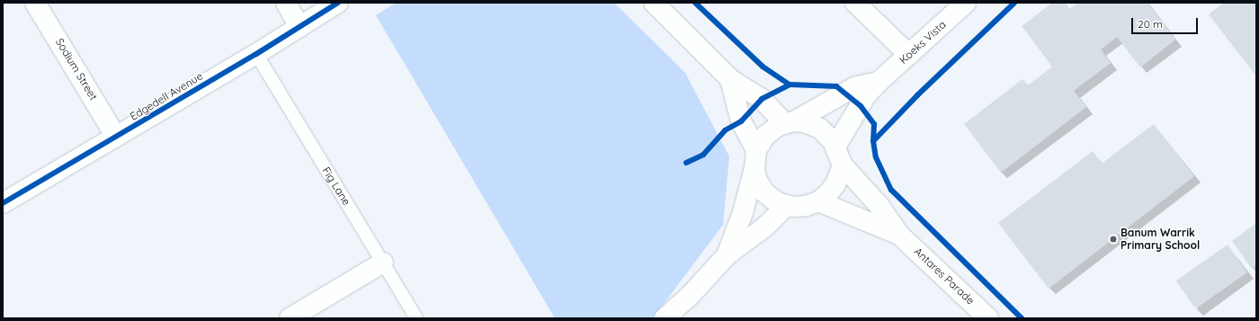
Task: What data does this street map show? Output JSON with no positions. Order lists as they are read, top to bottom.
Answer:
{
  "streets": {
    "street": [
      "Koeks Vista",
      "Sodium Street",
      "Edgedell Avenue",
      "Antares Parade"
    ],
    "lane": ["Fig Lane"]
  },
  "crossings": [
    ["Koeks Vista", "Antares Parade"],
    ["Sodium Street", "Edgedell Avenue"],
    ["Edgedell Avenue", "Fig Lane"]
  ],
  "places": ["Banum Warrik Primary School"],
  "scale_bar": "20 m"
}
